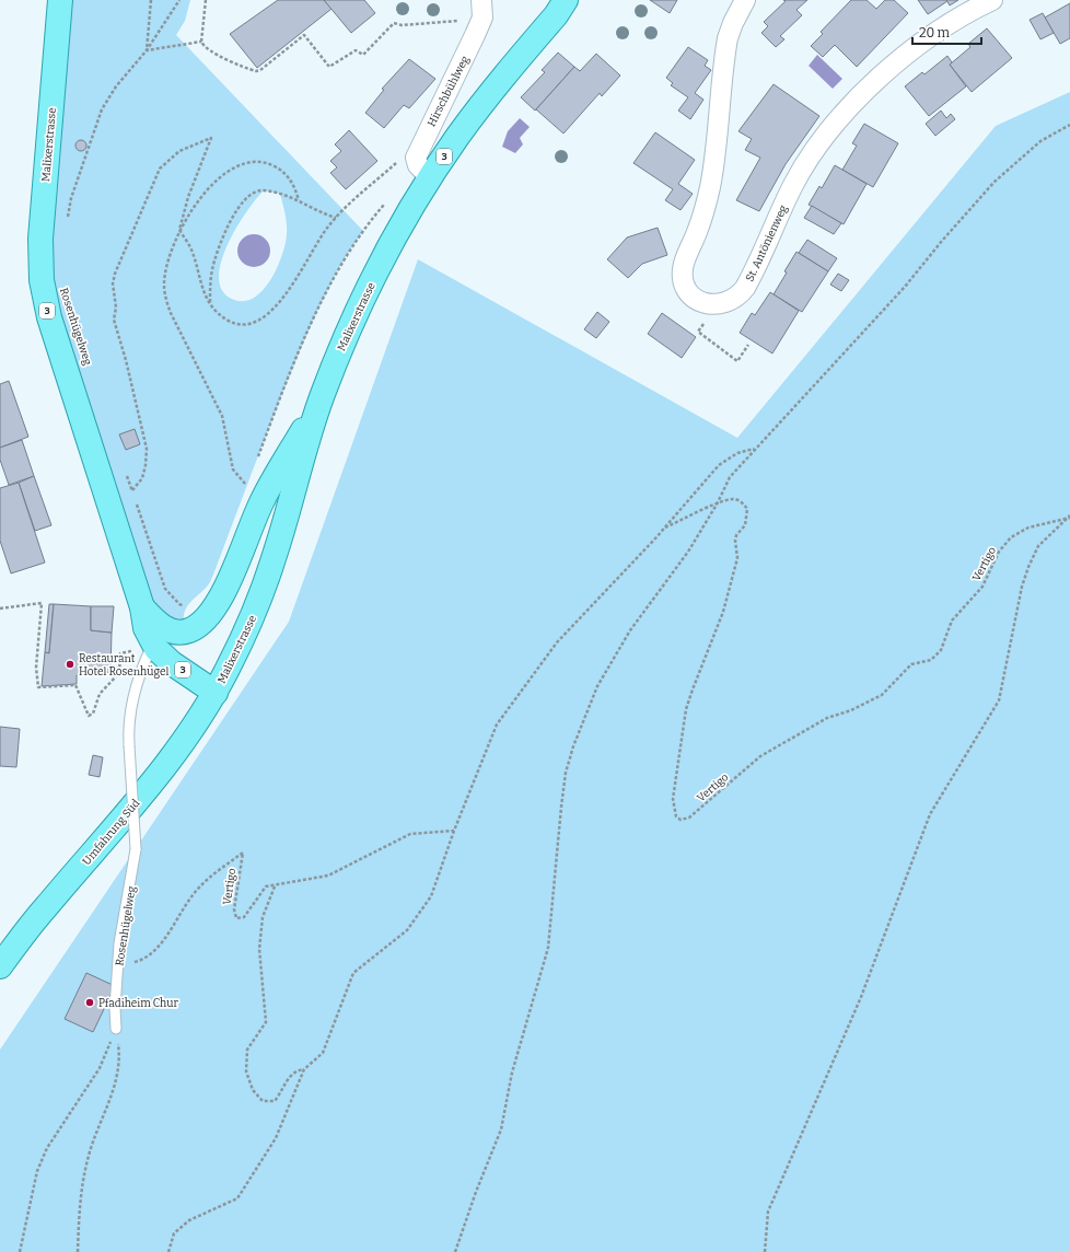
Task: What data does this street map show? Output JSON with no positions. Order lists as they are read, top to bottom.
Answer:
{
  "streets": {
    "main road": ["Malixerstrasse", "3", "Umfahrung Süd"],
    "street": ["Hirschbühlweg", "St. Antönienweg"],
    "lane": ["Rosenhügelweg"],
    "path": ["Vertigo"]
  },
  "crossings": [
    ["Hirschbühlweg", "Malixerstrasse"],
    ["Malixerstrasse", "Rosenhügelweg"],
    ["Malixerstrasse", "Umfahrung Süd"]
  ],
  "places": ["Restaurant Hotel Rosenhügel", "Pfadiheim Chur"],
  "scale_bar": "20 m"
}
